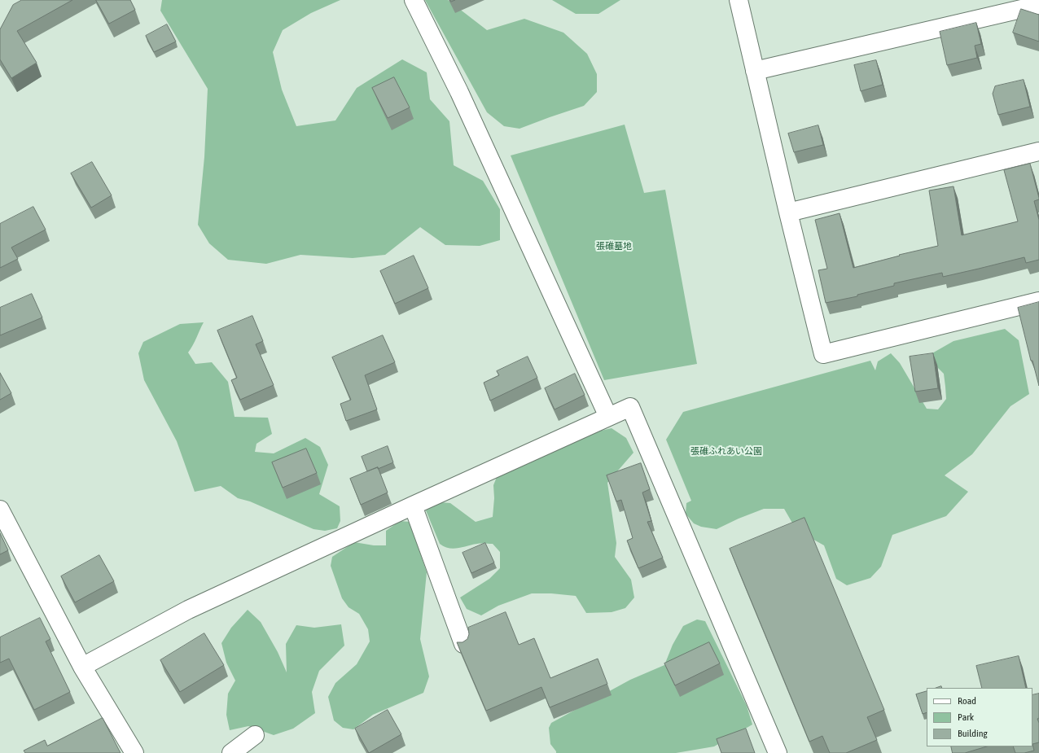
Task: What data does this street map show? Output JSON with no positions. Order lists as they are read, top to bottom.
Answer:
{
  "parks": ["張碓墓地", "張碓ふれあい公園"],
  "legend": ["Road", "Park", "Building"]
}
